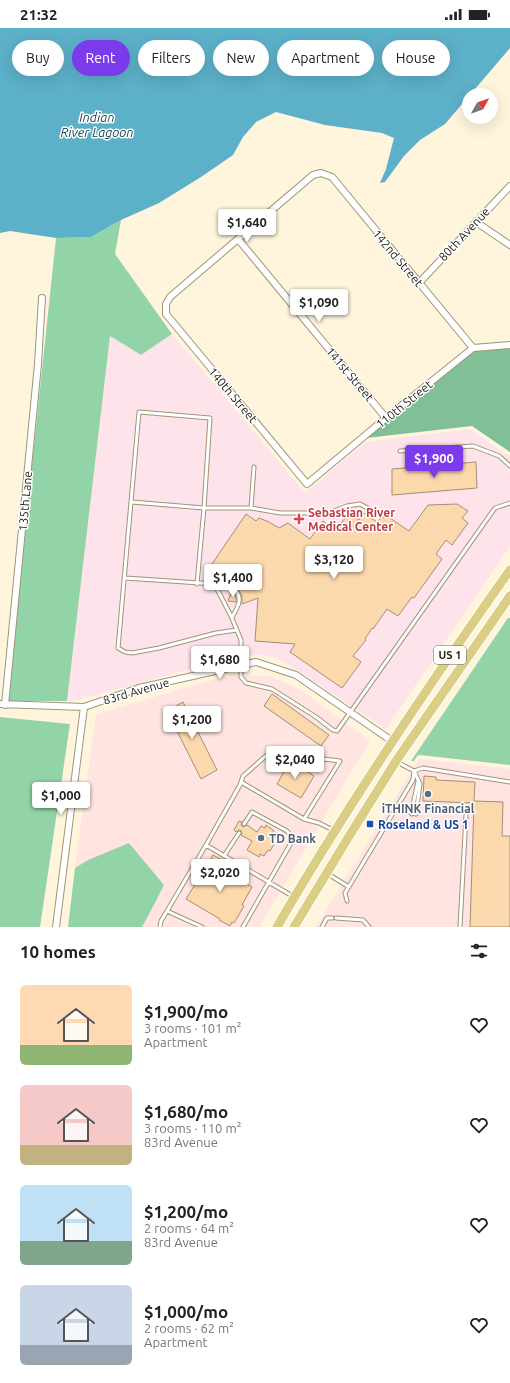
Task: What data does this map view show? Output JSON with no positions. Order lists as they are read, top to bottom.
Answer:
{
  "streets": {
    "main road": ["US 1"],
    "street": [
      "80th Avenue",
      "142nd Street",
      "141st Street",
      "140th Street",
      "110th Street",
      "135th Lane",
      "83rd Avenue"
    ]
  },
  "crossings": [
    ["80th Avenue", "142nd Street"],
    ["142nd Street", "141st Street"],
    ["142nd Street", "140th Street"],
    ["142nd Street", "110th Street"],
    ["141st Street", "140th Street"],
    ["141st Street", "110th Street"],
    ["140th Street", "110th Street"],
    ["135th Lane", "83rd Avenue"],
    ["US 1", "83rd Avenue"]
  ],
  "water": ["Indian River Lagoon"],
  "places": {
    "health": ["Sebastian River Medical Center"],
    "other": ["iTHINK Financial", "TD Bank"],
    "transit": ["Roseland & US 1"]
  },
  "north": "top right",
  "page": {
    "status": "21:32",
    "chip": [
      "Buy",
      "Rent",
      "Filters",
      "New",
      "Apartment",
      "House"
    ],
    "price": [
      "$1,640",
      "$1,090",
      "$1,900",
      "$3,120",
      "$1,400",
      "$1,680",
      "$1,200",
      "$2,040",
      "$1,000",
      "$2,020"
    ],
    "heading": "10 homes",
    "list": [
      {
        "name": "$1,900/mo",
        "note": "3 rooms · 101 m² · Apartment"
      },
      {
        "name": "$1,680/mo",
        "note": "3 rooms · 110 m² · 83rd Avenue"
      },
      {
        "name": "$1,200/mo",
        "note": "2 rooms · 64 m² · 83rd Avenue"
      },
      {
        "name": "$1,000/mo",
        "note": "2 rooms · 62 m² · Apartment"
      }
    ]
  }
}
